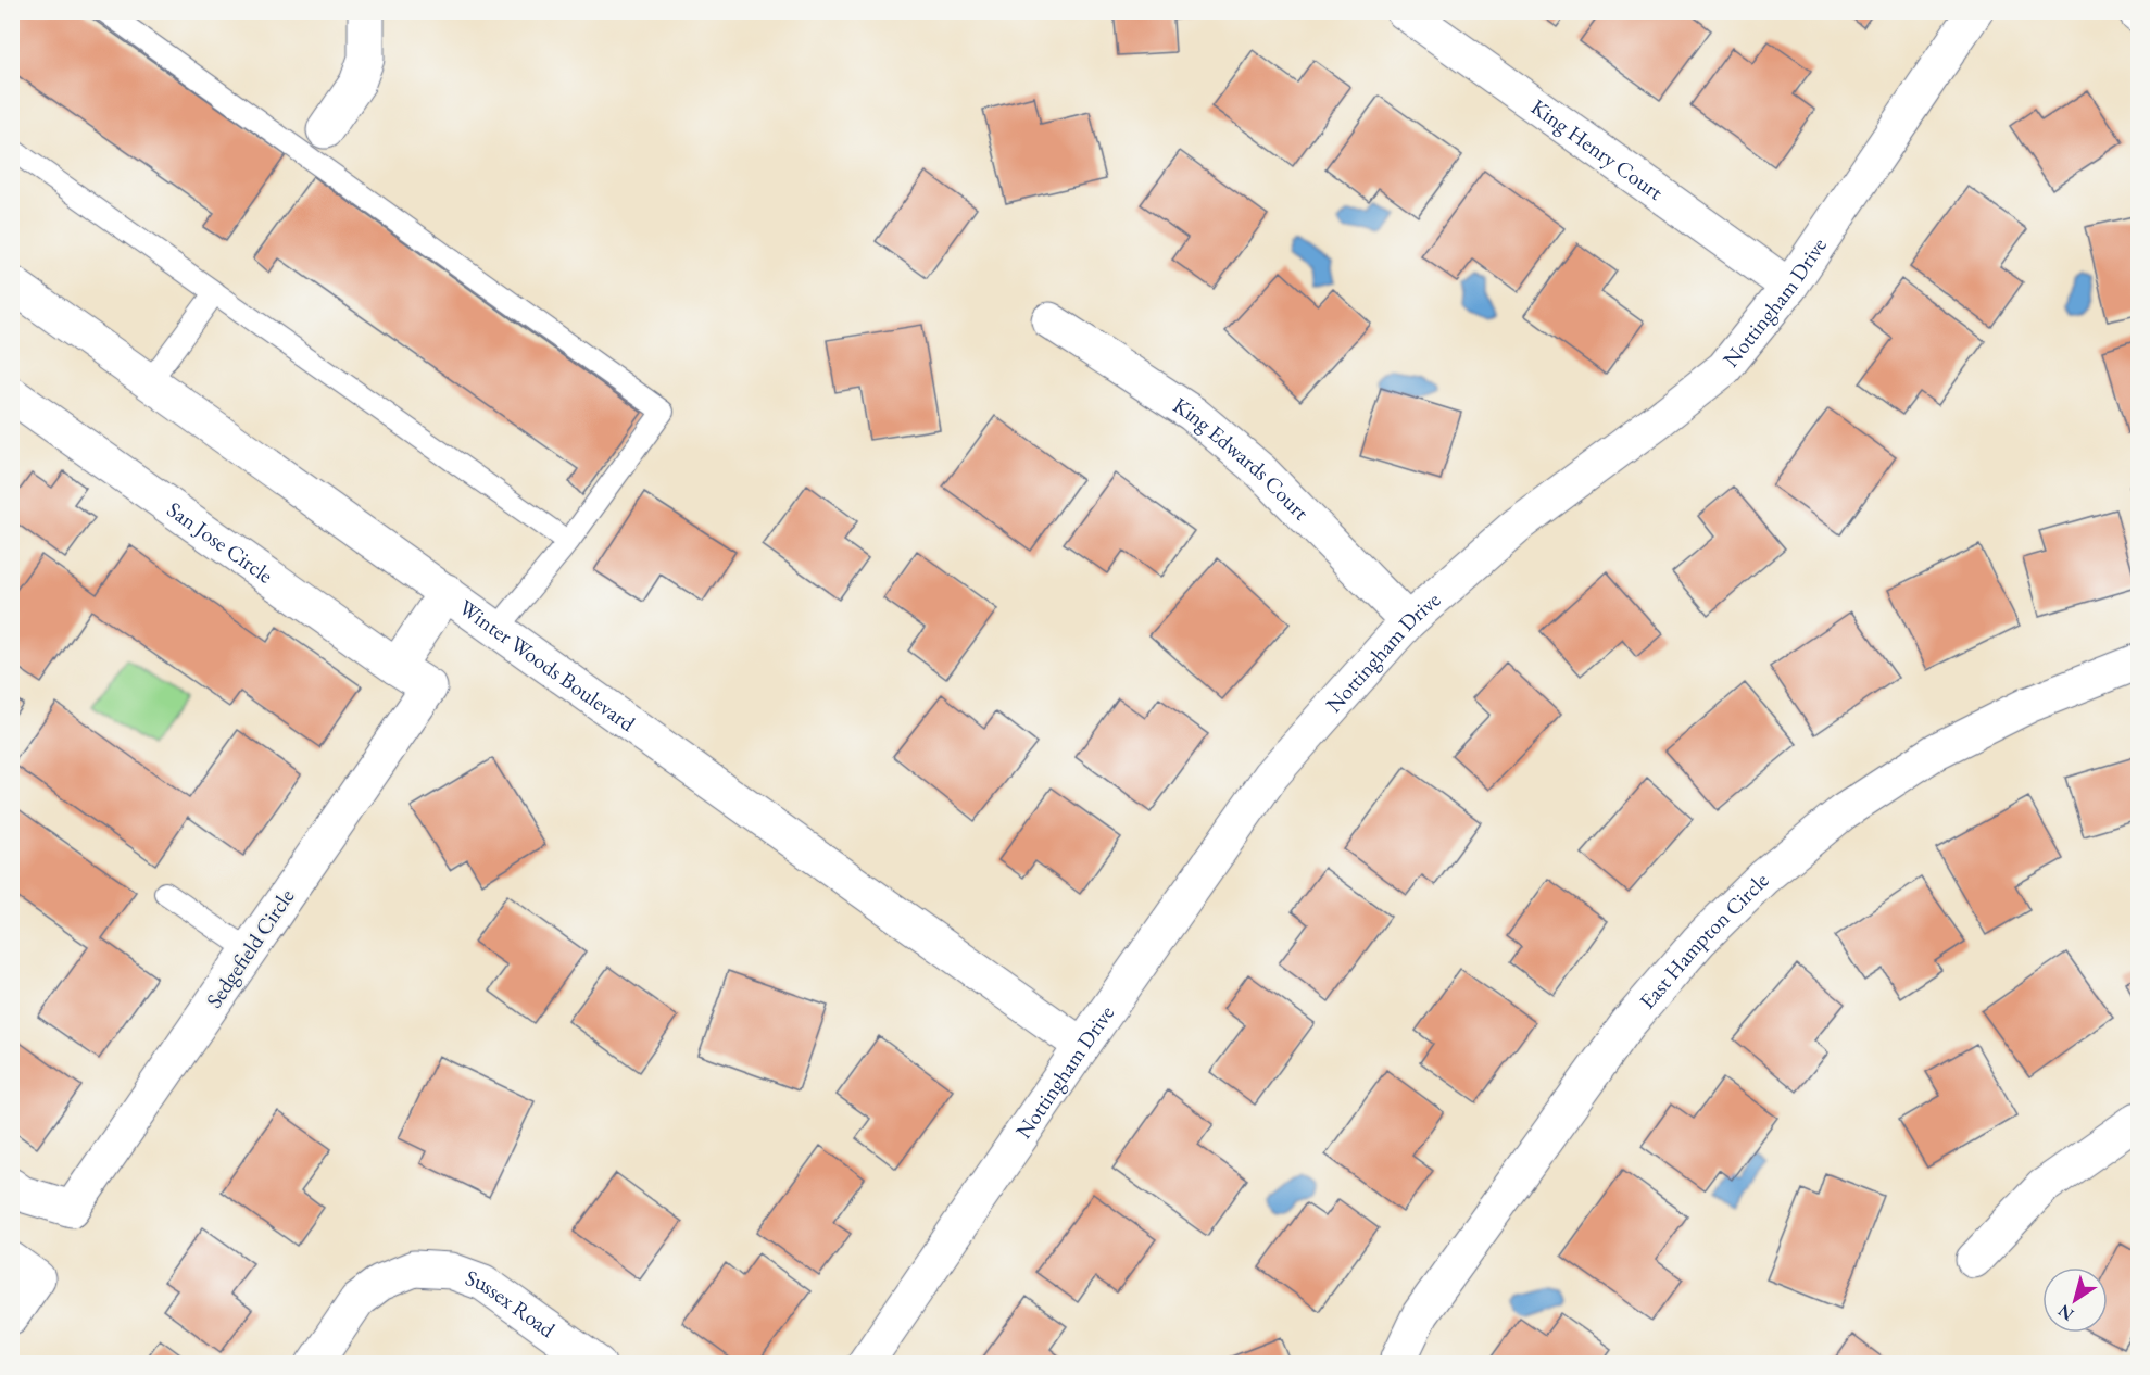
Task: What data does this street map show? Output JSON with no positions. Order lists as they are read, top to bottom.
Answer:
{
  "streets": {
    "street": [
      "King Henry Court",
      "Nottingham Drive",
      "King Edwards Court",
      "San Jose Circle",
      "Winter Woods Boulevard",
      "East Hampton Circle",
      "Sedgefield Circle",
      "Sussex Road"
    ]
  },
  "crossings": [
    ["King Henry Court", "Nottingham Drive"],
    ["Nottingham Drive", "King Edwards Court"],
    ["Nottingham Drive", "Winter Woods Boulevard"],
    ["San Jose Circle", "Sedgefield Circle"]
  ],
  "north": "bottom left"
}
